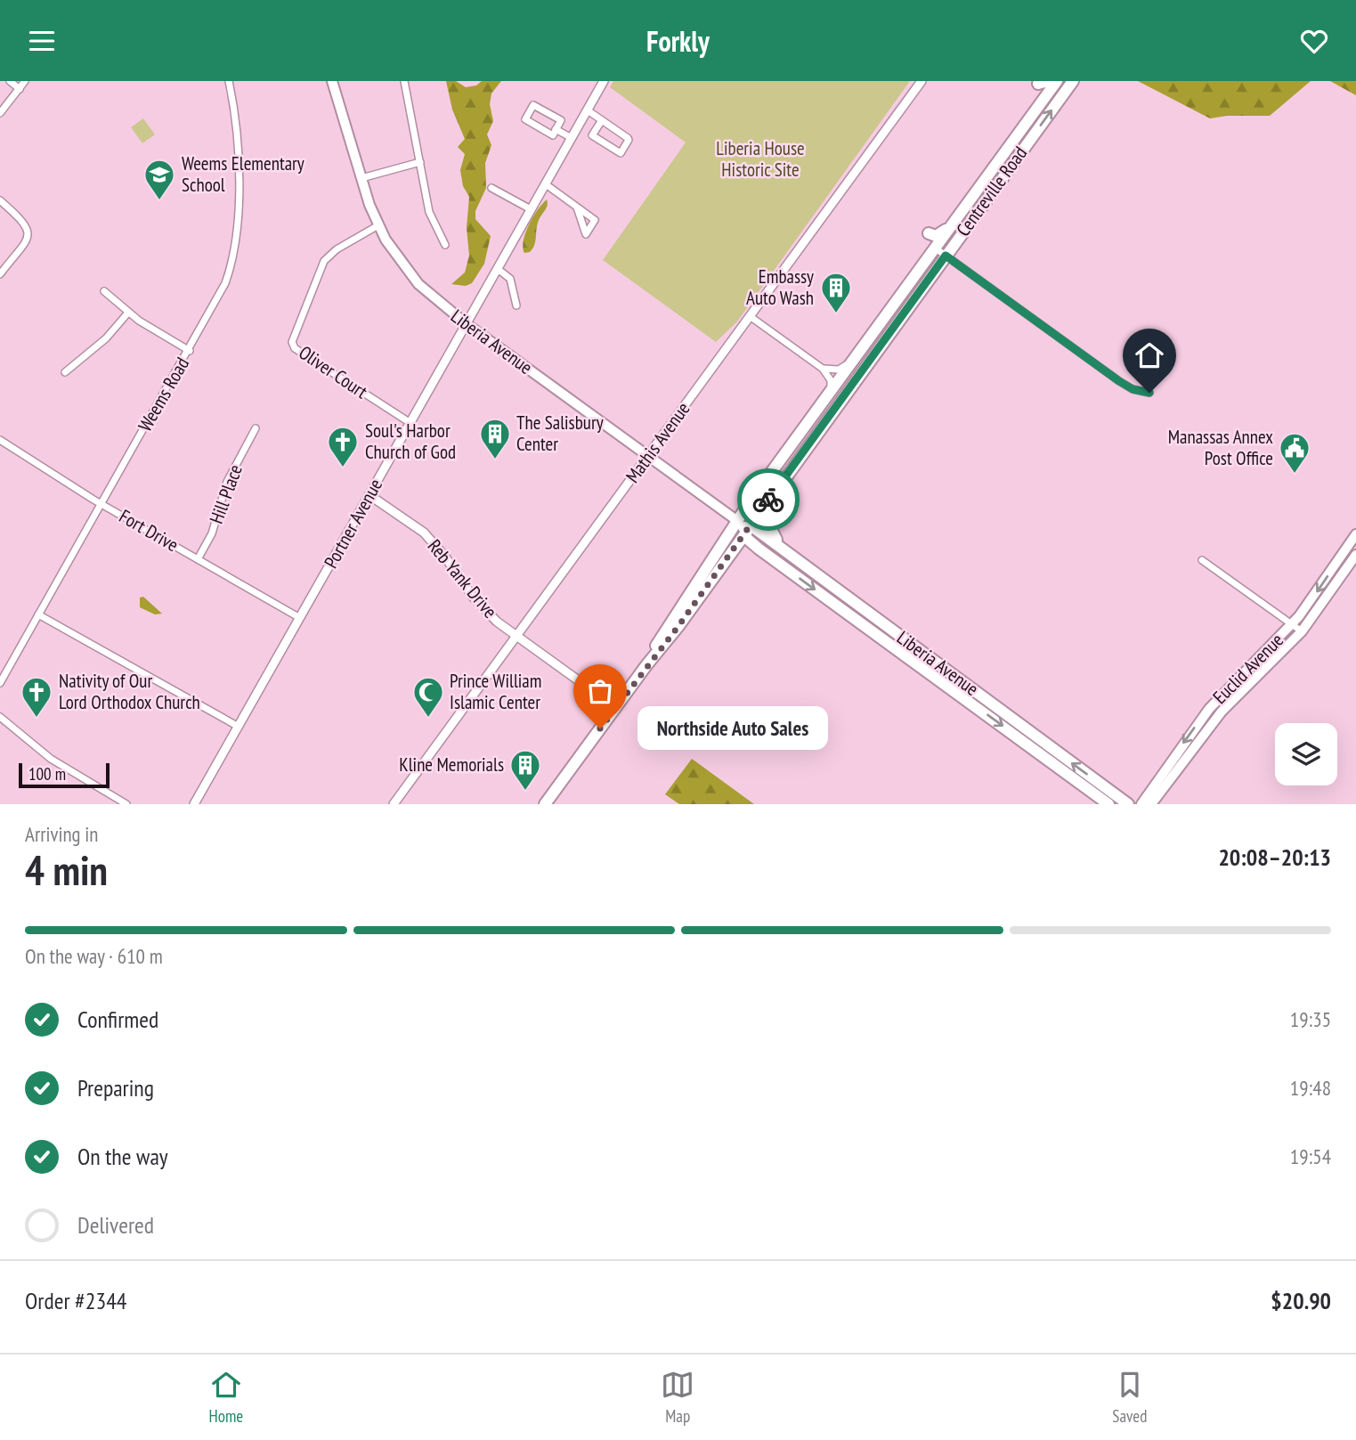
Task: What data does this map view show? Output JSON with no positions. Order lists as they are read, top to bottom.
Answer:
{
  "streets": {
    "highway": ["Centreville Road", "Liberia Avenue"],
    "main road": ["Euclid Avenue"],
    "street": [
      "Oliver Court",
      "Weems Road",
      "Mathis Avenue",
      "Hill Place",
      "Portner Avenue",
      "Fort Drive",
      "Reb Yank Drive"
    ]
  },
  "crossings": [
    ["Centreville Road", "Liberia Avenue"],
    ["Centreville Road", "Reb Yank Drive"],
    ["Liberia Avenue", "Oliver Court"],
    ["Liberia Avenue", "Mathis Avenue"],
    ["Liberia Avenue", "Portner Avenue"],
    ["Oliver Court", "Portner Avenue"],
    ["Weems Road", "Fort Drive"],
    ["Mathis Avenue", "Reb Yank Drive"],
    ["Hill Place", "Fort Drive"],
    ["Portner Avenue", "Fort Drive"],
    ["Portner Avenue", "Reb Yank Drive"]
  ],
  "parks": ["Liberia House Historic Site"],
  "places": {
    "school or university": ["Weems Elementary School"],
    "building": ["Embassy Auto Wash", "The Salisbury Center", "Kline Memorials"],
    "church": ["Soul's Harbor Church of God", "Nativity of Our Lord Orthodox Church"],
    "public building": ["Manassas Annex Post Office"],
    "mosque": ["Prince William Islamic Center"],
    "other": ["Northside Auto Sales"]
  },
  "scale_bar": "100 m",
  "page": {
    "header": "Forkly",
    "bubble": "Northside Auto Sales",
    "scale": "100 m",
    "heading": ["4 min", "Arriving in", "20:08–20:13"],
    "panel": ["Order #2344", "$20.90"],
    "bar": "On the way · 610 m",
    "list": [
      ["Confirmed", "19:35"],
      ["Preparing", "19:48"],
      ["On the way", "19:54"],
      "Delivered"
    ],
    "tabs": ["Home", "Map", "Saved"]
  }
}
